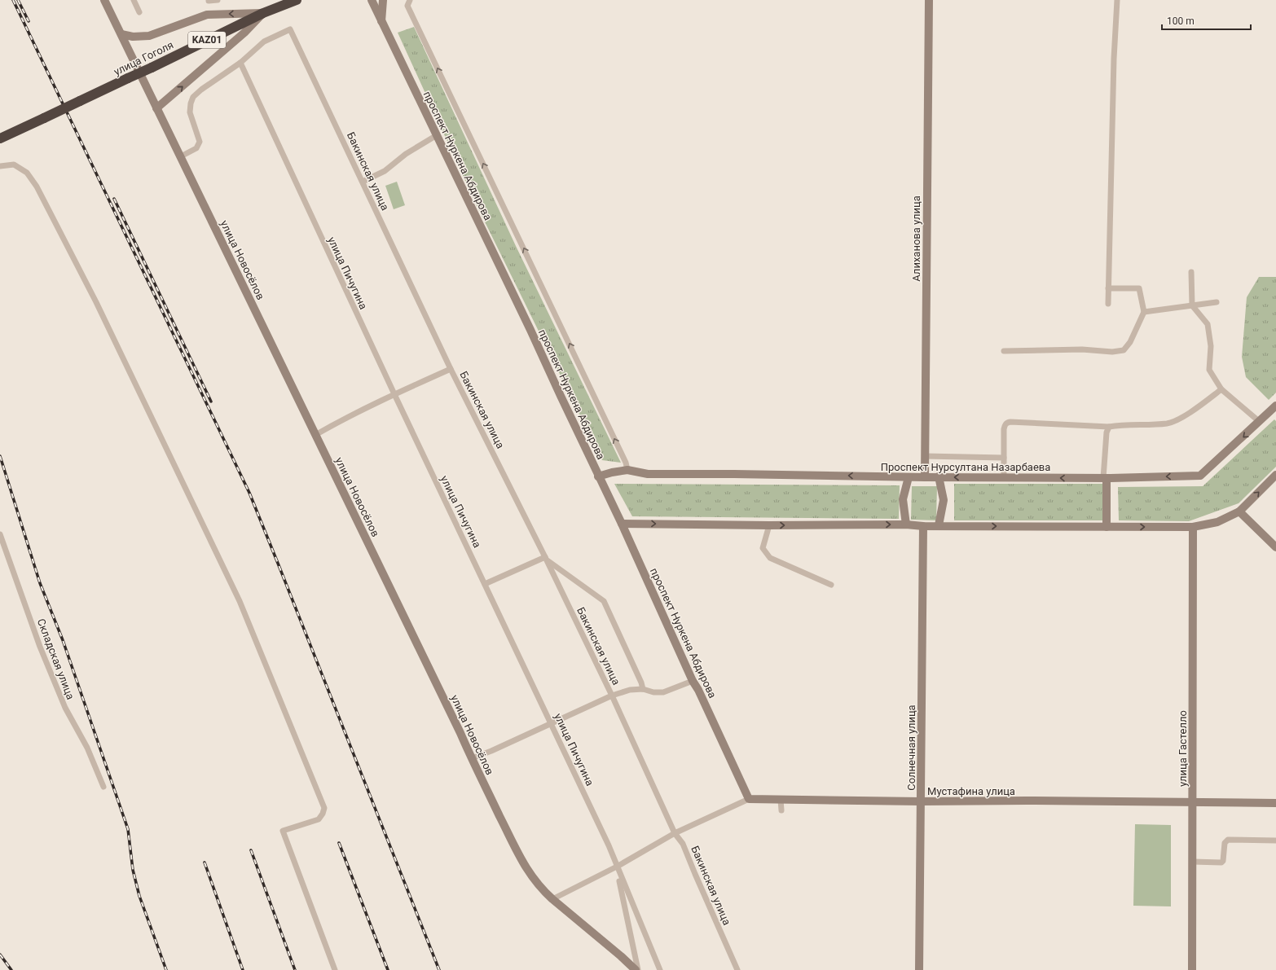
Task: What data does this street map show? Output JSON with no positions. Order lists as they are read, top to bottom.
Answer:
{
  "streets": {
    "highway": ["KАZ01", "улица Гоголя"],
    "main road": [
      "проспект Нуркена Абдирова",
      "Алиханова улица",
      "улица Новосёлов",
      "Проспект Нурсултана Назарбаева",
      "Солнечная улица",
      "улица Гастелло",
      "Мустафина улица"
    ],
    "street": ["Бакинская улица", "улица Пичугина", "Складская улица"]
  },
  "crossings": [
    ["проспект Нуркена Абдирова", "Проспект Нурсултана Назарбаева"],
    ["проспект Нуркена Абдирова", "Мустафина улица"],
    ["Бакинская улица", "улица Новосёлов"],
    ["Бакинская улица", "улица Пичугина"],
    ["Бакинская улица", "Мустафина улица"],
    ["Алиханова улица", "Проспект Нурсултана Назарбаева"],
    ["улица Новосёлов", "Мустафина улица"],
    ["улица Пичугина", "Мустафина улица"],
    ["Солнечная улица", "Мустафина улица"],
    ["улица Гастелло", "Мустафина улица"]
  ],
  "scale_bar": "100 m"
}
